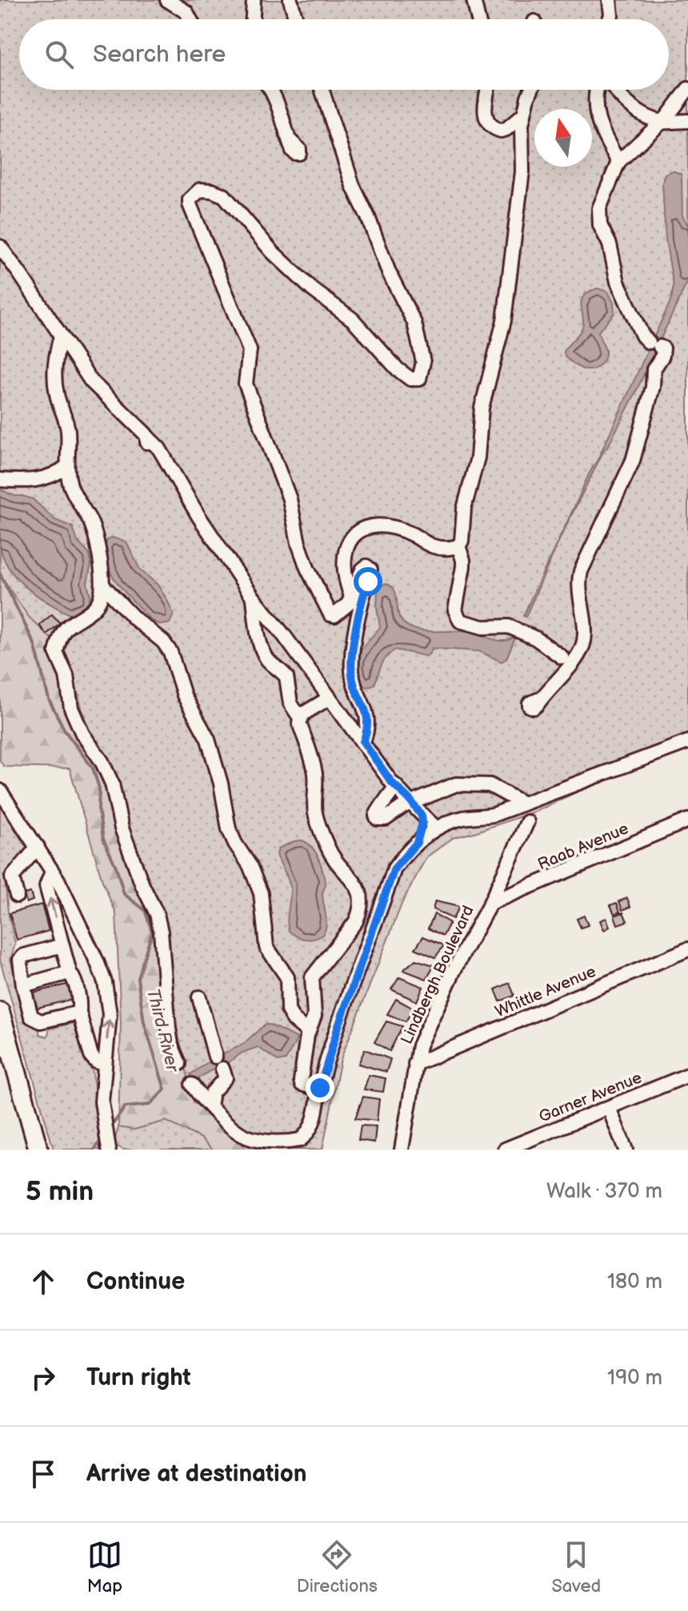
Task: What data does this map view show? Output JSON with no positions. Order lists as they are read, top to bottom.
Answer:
{
  "streets": {
    "street": [
      "Raab Avenue",
      "Lindbergh Boulevard",
      "Whittle Avenue",
      "Garner Avenue"
    ]
  },
  "crossings": [
    ["Raab Avenue", "Lindbergh Boulevard"],
    ["Lindbergh Boulevard", "Whittle Avenue"]
  ],
  "water": ["Third River"],
  "north": "top",
  "page": {
    "search": "Search here",
    "heading": ["5 min", "Walk · 370 m"],
    "list": [
      ["Continue", "180 m"],
      ["Turn right", "190 m"],
      "Arrive at destination"
    ],
    "nav": ["Map", "Directions", "Saved"]
  }
}
